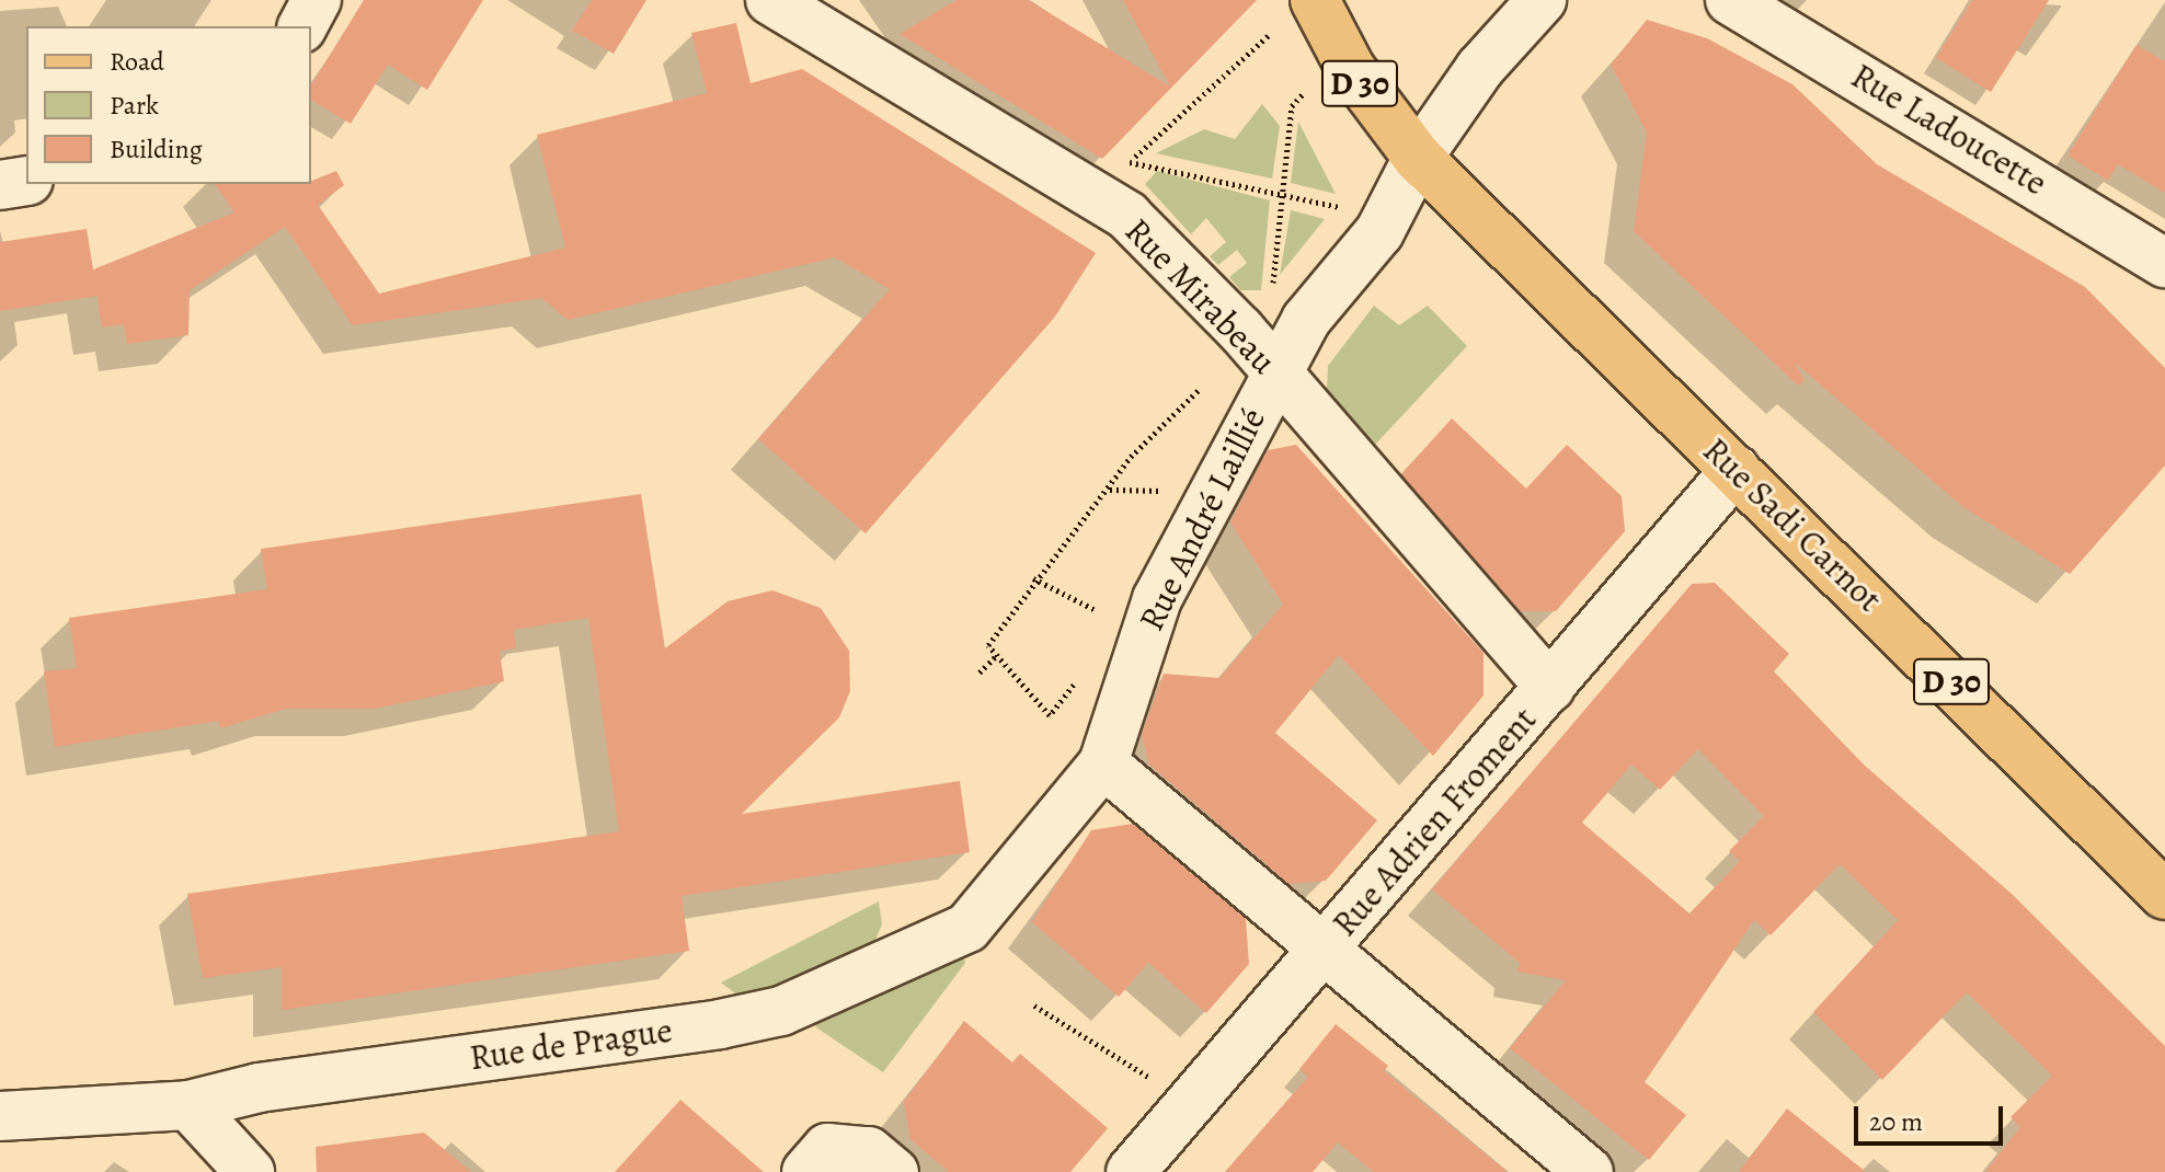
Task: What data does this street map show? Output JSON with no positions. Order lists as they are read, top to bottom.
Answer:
{
  "streets": {
    "main road": ["D 30", "Rue Sadi Carnot"],
    "street": [
      "Rue Ladoucette",
      "Rue Mirabeau",
      "Rue André Laillié",
      "Rue Adrien Froment",
      "Rue de Prague"
    ]
  },
  "crossings": [
    ["D 30", "Rue André Laillié"],
    ["D 30", "Rue Sadi Carnot"],
    ["Rue Mirabeau", "Rue André Laillié"],
    ["Rue Mirabeau", "Rue Adrien Froment"],
    ["Rue André Laillié", "Rue Sadi Carnot"],
    ["Rue André Laillié", "Rue de Prague"],
    ["Rue Sadi Carnot", "Rue Adrien Froment"]
  ],
  "legend": ["Road", "Park", "Building"],
  "scale_bar": "20 m"
}
